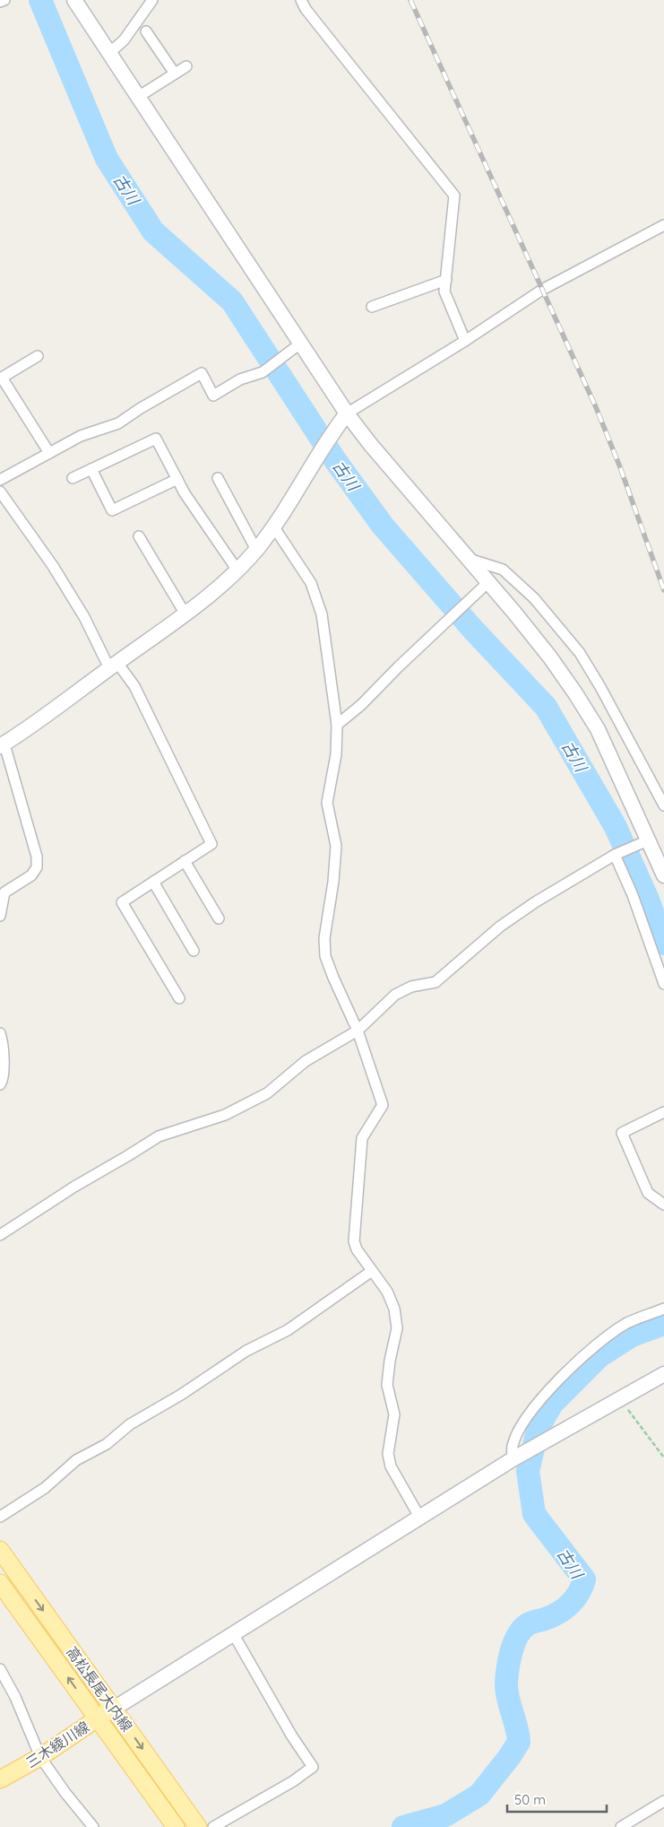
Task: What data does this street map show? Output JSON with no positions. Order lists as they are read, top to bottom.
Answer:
{
  "streets": {
    "main road": ["高松長尾大内線", "三木綾川線"]
  },
  "crossings": [
    ["高松長尾大内線", "三木綾川線"]
  ],
  "water": ["古川"],
  "scale_bar": "50 m"
}
